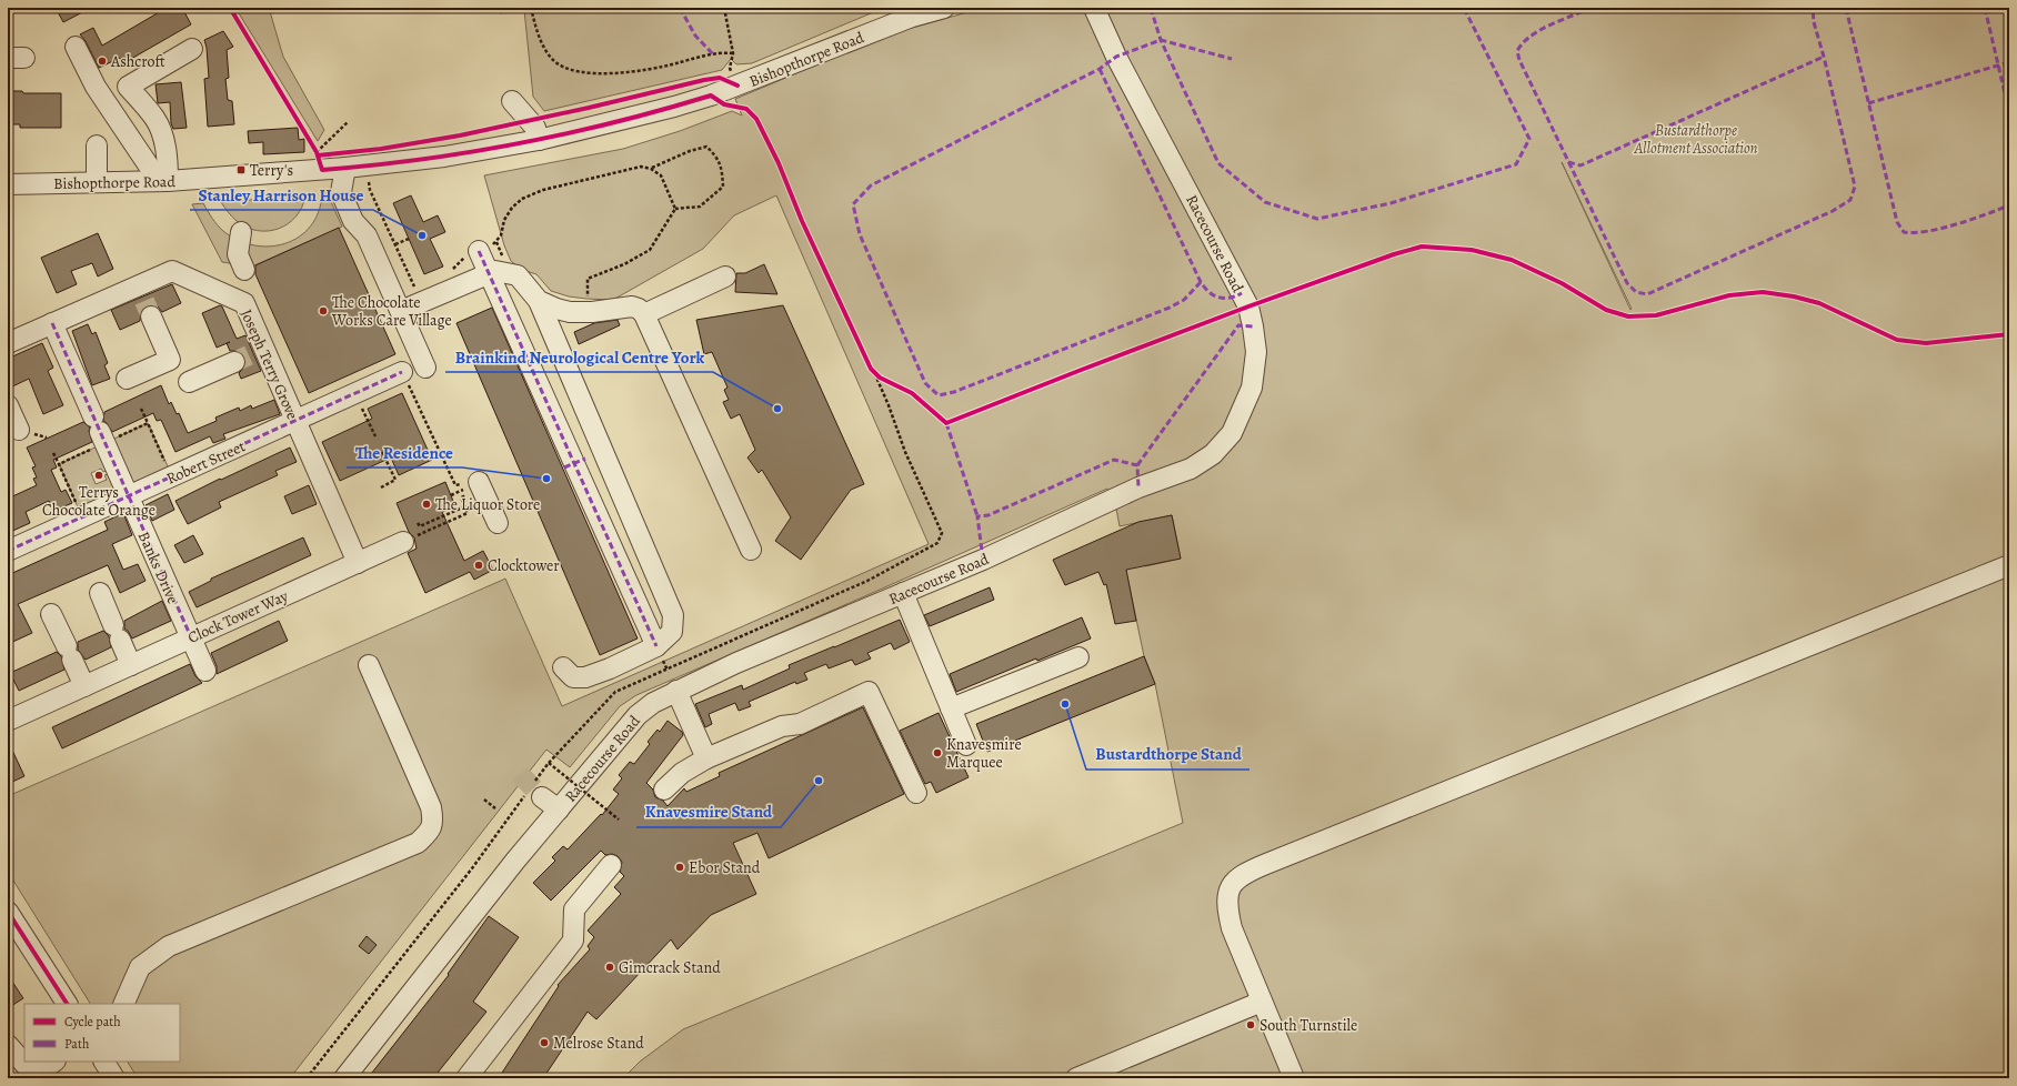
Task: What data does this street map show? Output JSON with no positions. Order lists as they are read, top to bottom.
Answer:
{
  "streets": {
    "street": [
      "Bishopthorpe Road",
      "Racecourse Road",
      "Joseph Terry Grove",
      "Robert Street",
      "Banks Drive",
      "Clock Tower Way"
    ]
  },
  "crossings": [
    ["Joseph Terry Grove", "Robert Street"],
    ["Joseph Terry Grove", "Banks Drive"],
    ["Joseph Terry Grove", "Clock Tower Way"],
    ["Robert Street", "Banks Drive"],
    ["Banks Drive", "Clock Tower Way"]
  ],
  "parks": ["Bustardthorpe Allotment Association"],
  "places": {
    "other": [
      "Ashcroft",
      "Stanley Harrison House",
      "The Chocolate Works Care Village",
      "Brainkind Neurological Centre York",
      "Terrys Chocolate Orange",
      "The Residence",
      "The Liquor Store",
      "Clocktower",
      "Bustardthorpe Stand",
      "Knavesmire Marquee",
      "Knavesmire Stand",
      "Ebor Stand",
      "Gimcrack Stand",
      "South Turnstile",
      "Melrose Stand"
    ],
    "transit": ["Terry's"]
  },
  "legend": ["Cycle path", "Path"]
}
